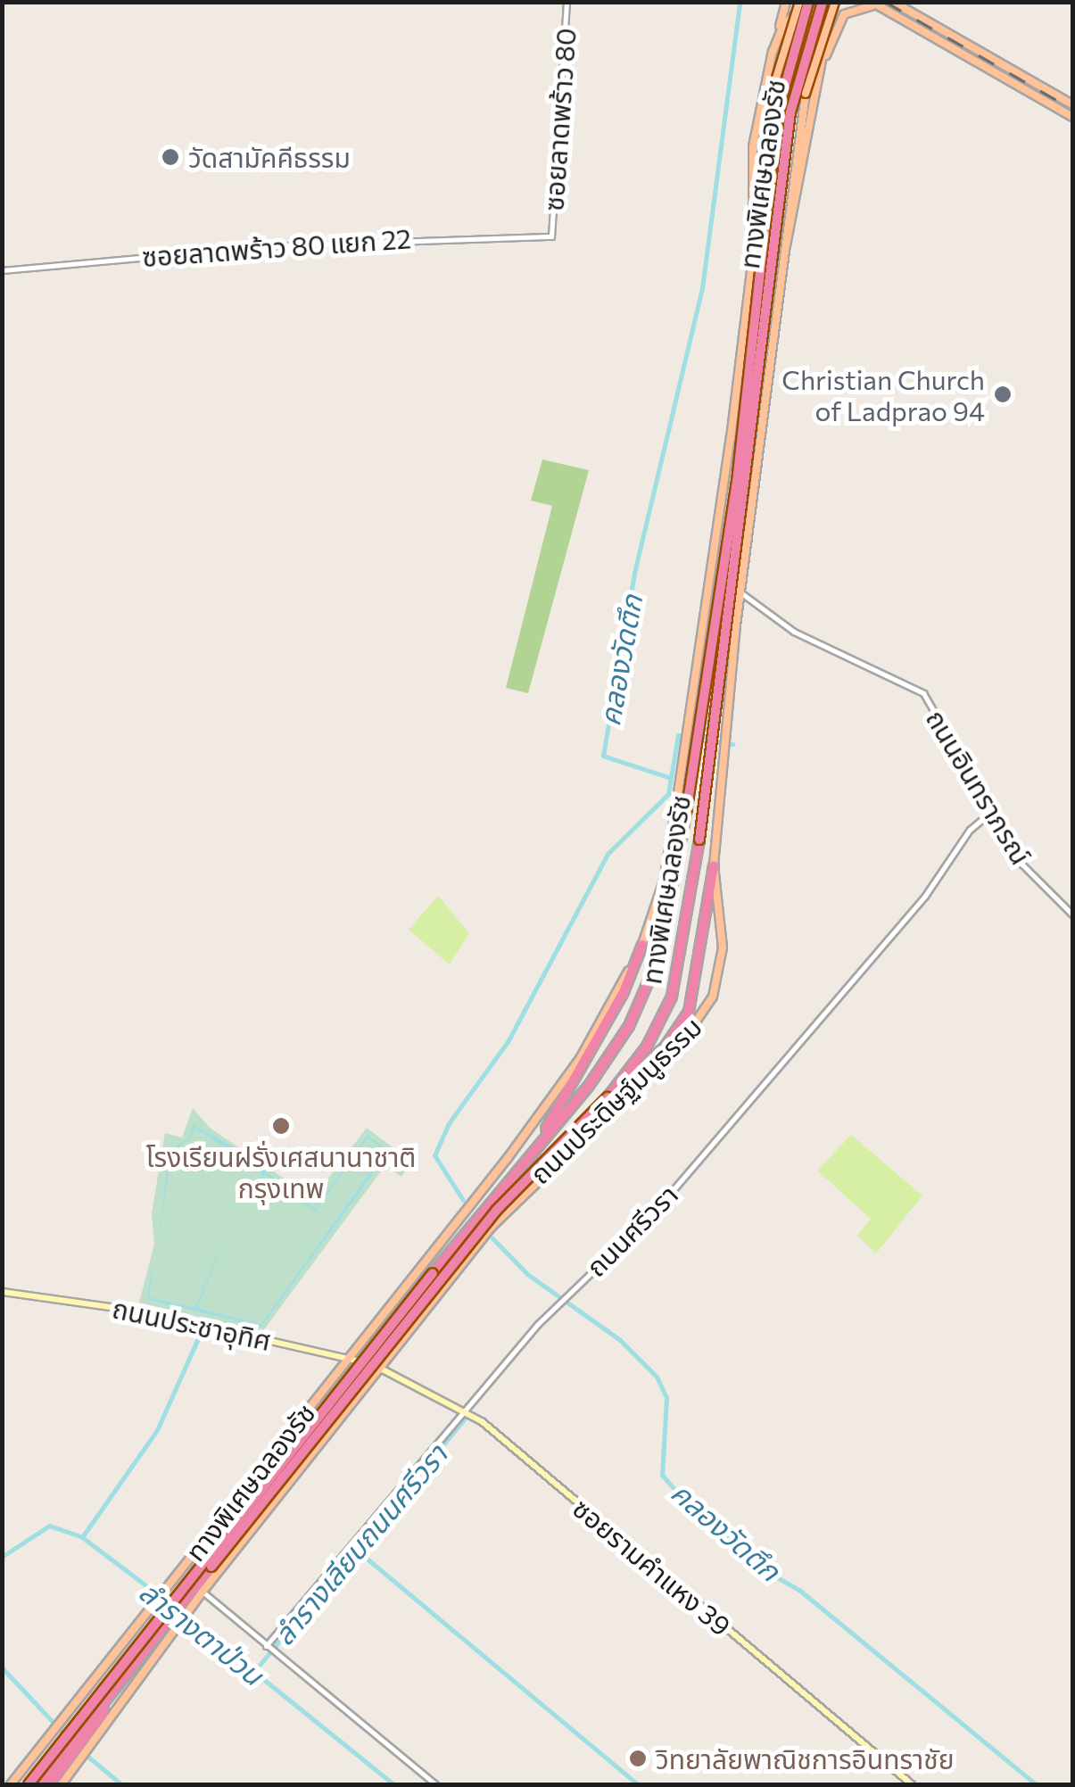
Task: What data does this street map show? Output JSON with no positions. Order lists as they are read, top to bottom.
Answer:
{
  "streets": {
    "highway": ["ทางพิเศษฉลองรัช"],
    "main road": ["ถนนประดิษฐ์มนูธรรม", "ถนนประชาอุทิศ", "ซอยรามคำแหง 39"],
    "street": [
      "ซอยลาดพร้าว 80",
      "ซอยลาดพร้าว 80 แยก 22",
      "ถนนอินทราภรณ์",
      "ถนนศรีวรา"
    ]
  },
  "crossings": [
    ["ซอยลาดพร้าว 80", "ซอยลาดพร้าว 80 แยก 22"],
    ["ถนนอินทราภรณ์", "ถนนประดิษฐ์มนูธรรม"],
    ["ถนนอินทราภรณ์", "ถนนศรีวรา"],
    ["ถนนประดิษฐ์มนูธรรม", "ถนนประชาอุทิศ"],
    ["ถนนประดิษฐ์มนูธรรม", "ซอยรามคำแหง 39"],
    ["ถนนศรีวรา", "ซอยรามคำแหง 39"],
    ["ถนนประชาอุทิศ", "ซอยรามคำแหง 39"]
  ],
  "water": ["คลองวัดตึก", "ลำรางเลียบถนนศรีวรา", "ลำรางตาป่วน"],
  "places": [
    "วัดสามัคคีธรรม",
    "Christian Church of Ladprao 94",
    "โรงเรียนฝรั่งเศสนานาชาติ กรุงเทพ",
    "วิทยาลัยพาณิชการอินทราชัย"
  ]
}
